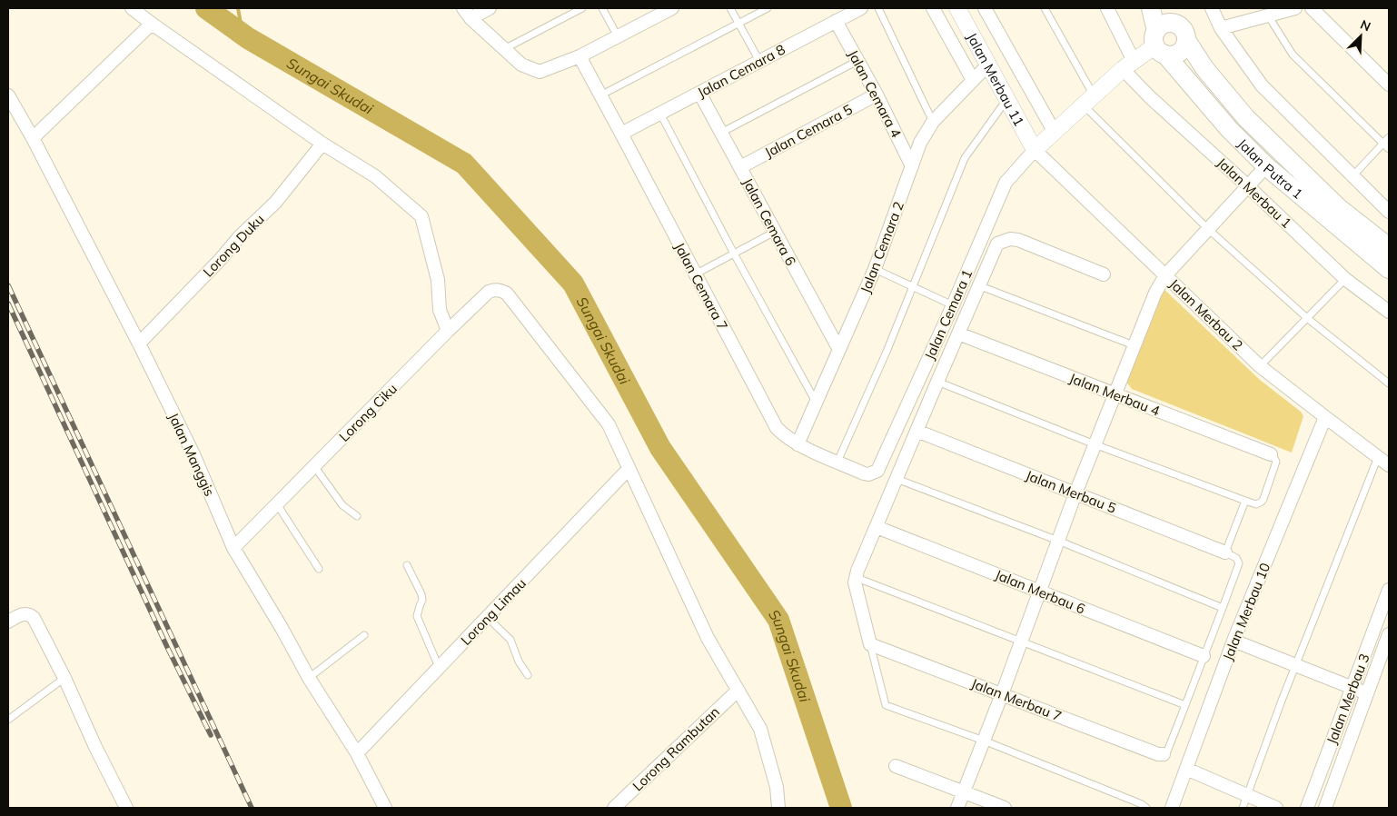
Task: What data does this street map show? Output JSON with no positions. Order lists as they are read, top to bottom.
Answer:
{
  "streets": {
    "main road": ["Jalan Putra 1"],
    "street": [
      "Jalan Cemara 8",
      "Jalan Merbau 11",
      "Jalan Cemara 4",
      "Jalan Cemara 5",
      "Jalan Merbau 1",
      "Jalan Cemara 6",
      "Lorong Duku",
      "Jalan Cemara 2",
      "Jalan Cemara 7",
      "Jalan Cemara 1",
      "Jalan Merbau 2",
      "Jalan Merbau 4",
      "Lorong Ciku",
      "Jalan Manggis",
      "Jalan Merbau 5",
      "Jalan Merbau 6",
      "Lorong Limau",
      "Jalan Merbau 10",
      "Jalan Merbau 3",
      "Jalan Merbau 7",
      "Lorong Rambutan"
    ]
  },
  "crossings": [
    ["Jalan Cemara 8", "Jalan Cemara 4"],
    ["Jalan Cemara 8", "Jalan Cemara 6"],
    ["Jalan Cemara 8", "Jalan Cemara 7"],
    ["Jalan Merbau 11", "Jalan Cemara 2"],
    ["Jalan Merbau 11", "Jalan Cemara 1"],
    ["Jalan Merbau 11", "Jalan Merbau 2"],
    ["Jalan Cemara 4", "Jalan Cemara 5"],
    ["Jalan Cemara 4", "Jalan Cemara 2"],
    ["Jalan Cemara 5", "Jalan Cemara 6"],
    ["Jalan Cemara 6", "Jalan Cemara 2"],
    ["Lorong Duku", "Jalan Manggis"],
    ["Jalan Cemara 2", "Jalan Cemara 7"],
    ["Jalan Cemara 7", "Jalan Cemara 1"],
    ["Jalan Cemara 1", "Jalan Merbau 2"],
    ["Jalan Merbau 2", "Jalan Merbau 10"],
    ["Lorong Ciku", "Jalan Manggis"],
    ["Lorong Ciku", "Lorong Limau"],
    ["Jalan Manggis", "Lorong Limau"]
  ],
  "water": ["Sungai Skudai"],
  "north": "top right"
}
